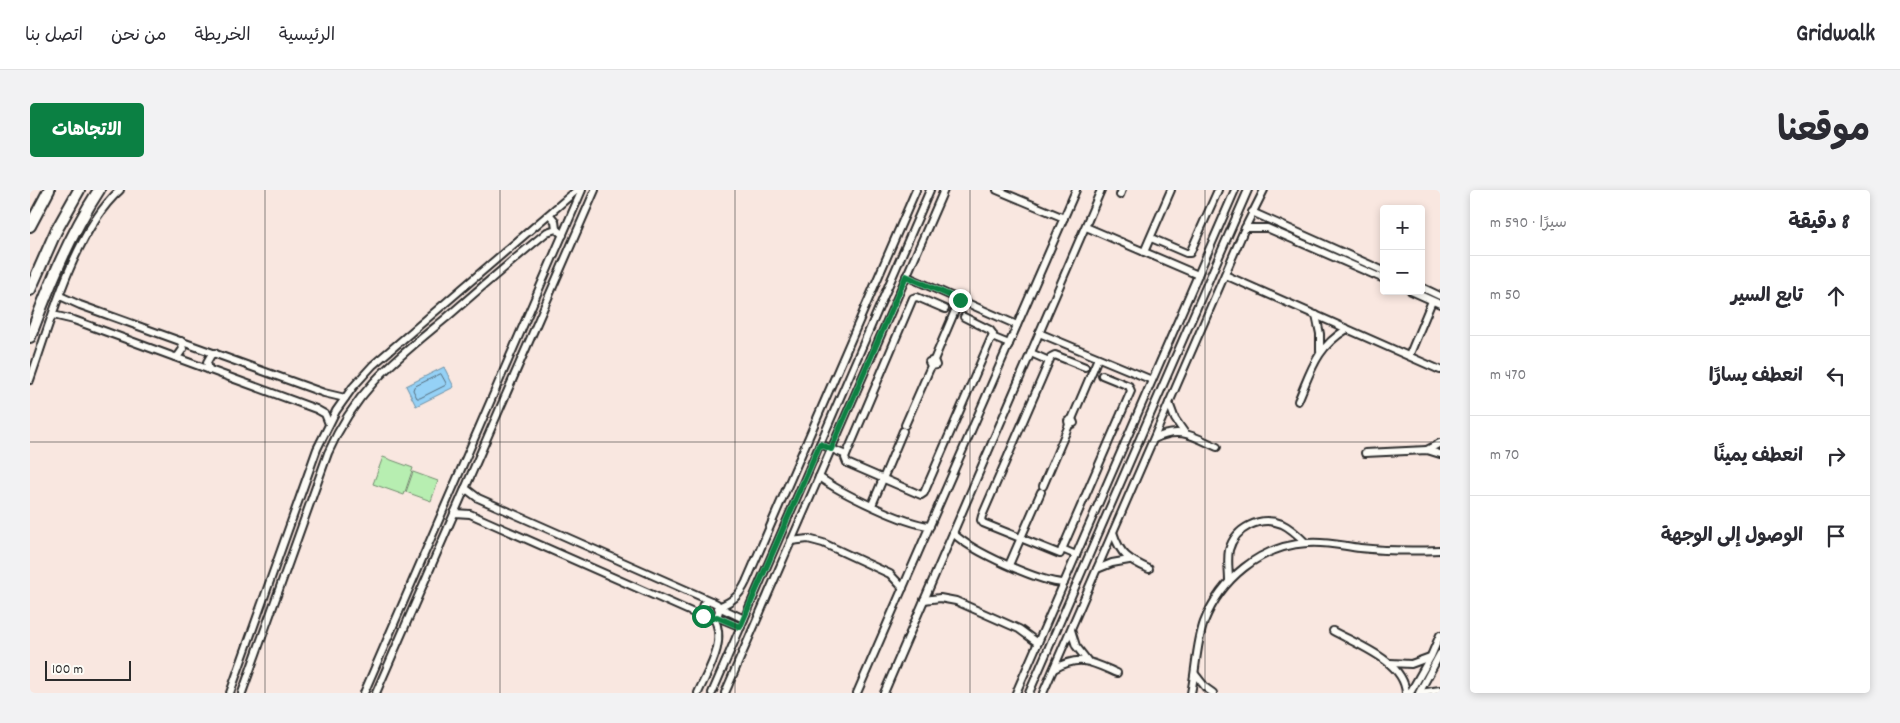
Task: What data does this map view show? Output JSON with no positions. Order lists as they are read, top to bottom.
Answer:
{
  "scale_bar": "100 m",
  "page": {
    "header": "Gridwalk",
    "nav": [
      "الرئيسية",
      "الخريطة",
      "من نحن",
      "اتصل بنا"
    ],
    "title": "موقعنا",
    "buttons": "الاتجاهات",
    "heading": ["8 دقيقة", "سيرًا · 590 m"],
    "map_buttons": ["+", "−"],
    "list": [
      ["تابع السير", "50 m"],
      ["انعطف يسارًا", "470 m"],
      ["انعطف يمينًا", "70 m"],
      "الوصول إلى الوجهة"
    ],
    "scale": "100 m"
  }
}
